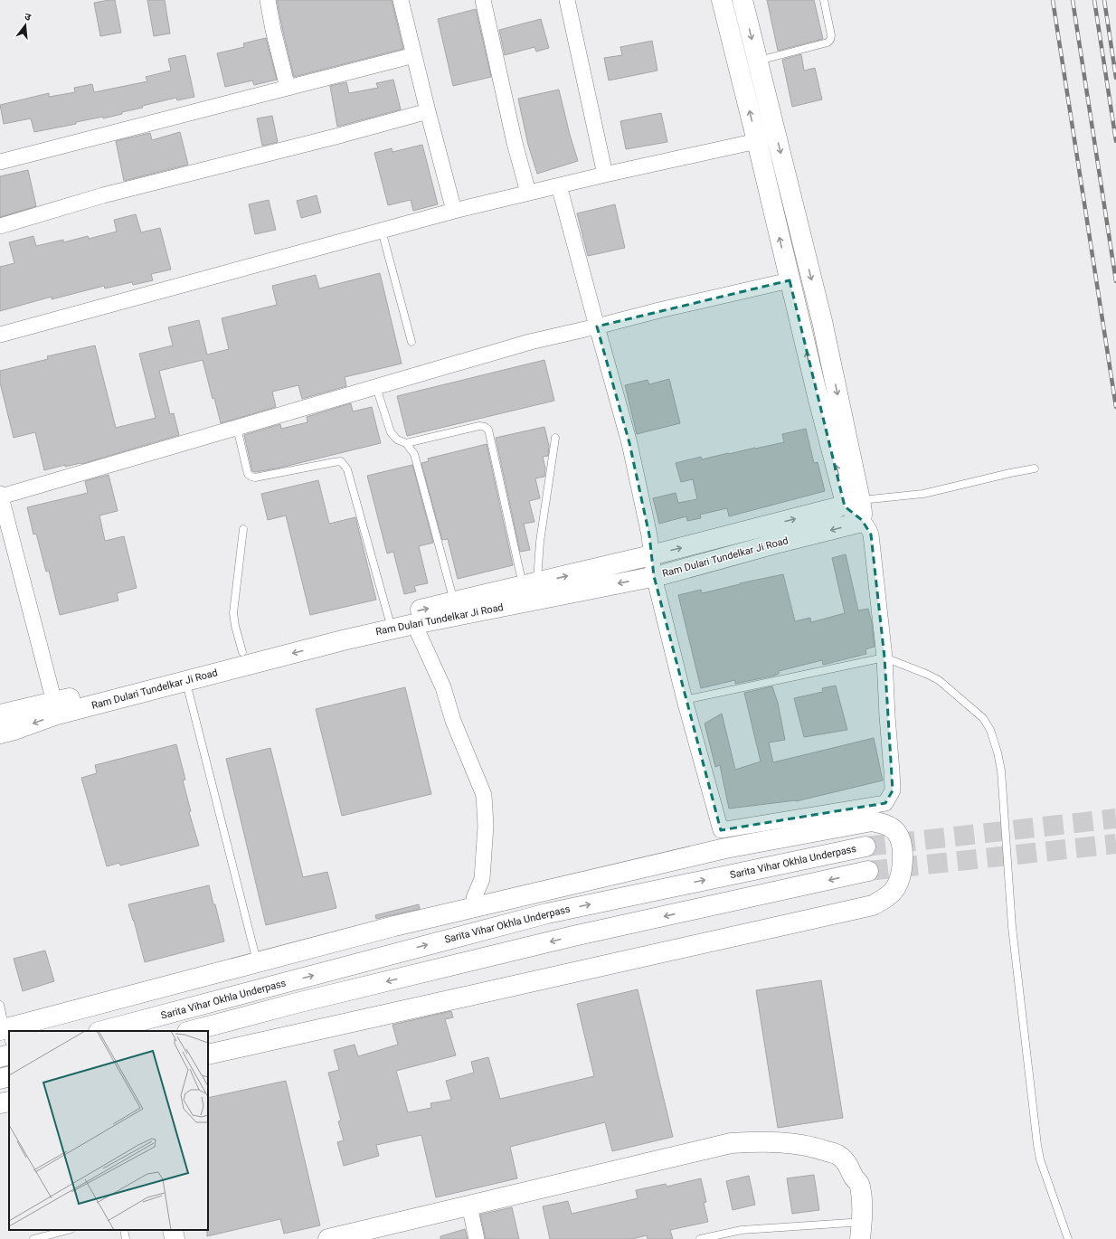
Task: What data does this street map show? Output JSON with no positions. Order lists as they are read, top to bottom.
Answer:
{
  "streets": {
    "street": ["Ram Dulari Tundelkar Ji Road", "Sarita Vihar Okhla Underpass"]
  },
  "north": "top"
}
